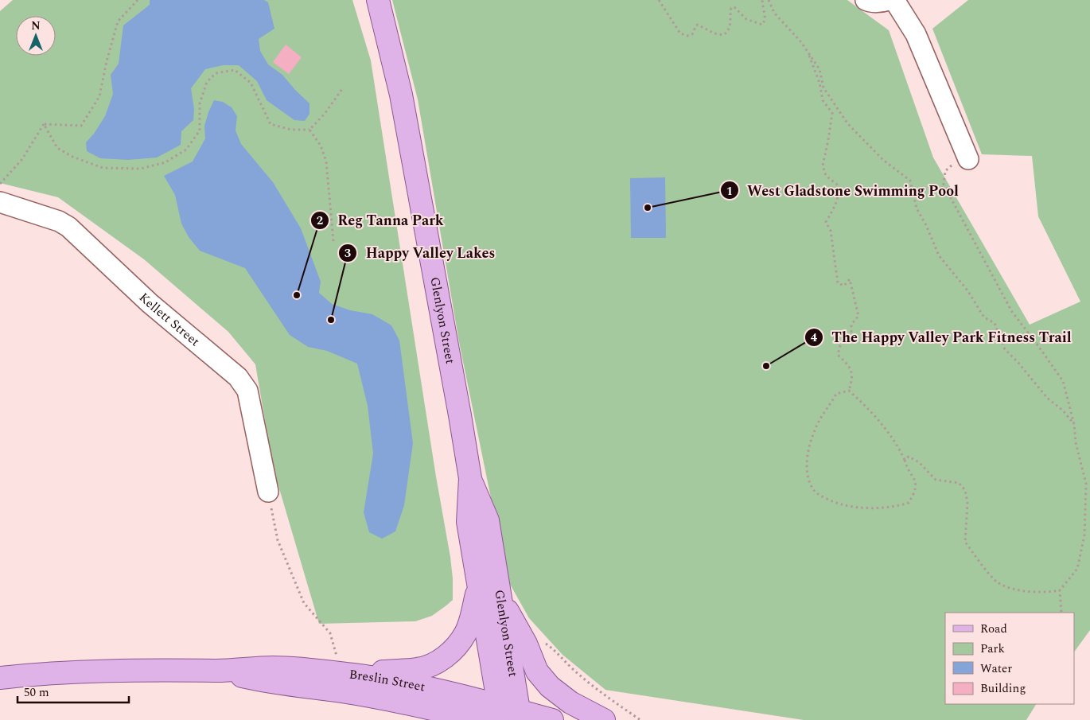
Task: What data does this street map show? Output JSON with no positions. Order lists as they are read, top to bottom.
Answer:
{
  "streets": {
    "main road": ["Glenlyon Street", "Breslin Street"],
    "street": ["Kellett Street"]
  },
  "crossings": [
    ["Glenlyon Street", "Breslin Street"]
  ],
  "places": [
    "West Gladstone Swimming Pool",
    "Reg Tanna Park",
    "Happy Valley Lakes",
    "The Happy Valley Park Fitness Trail"
  ],
  "legend": [
    "Road",
    "Park",
    "Water",
    "Building"
  ],
  "scale_bar": "50 m",
  "north": "top"
}
